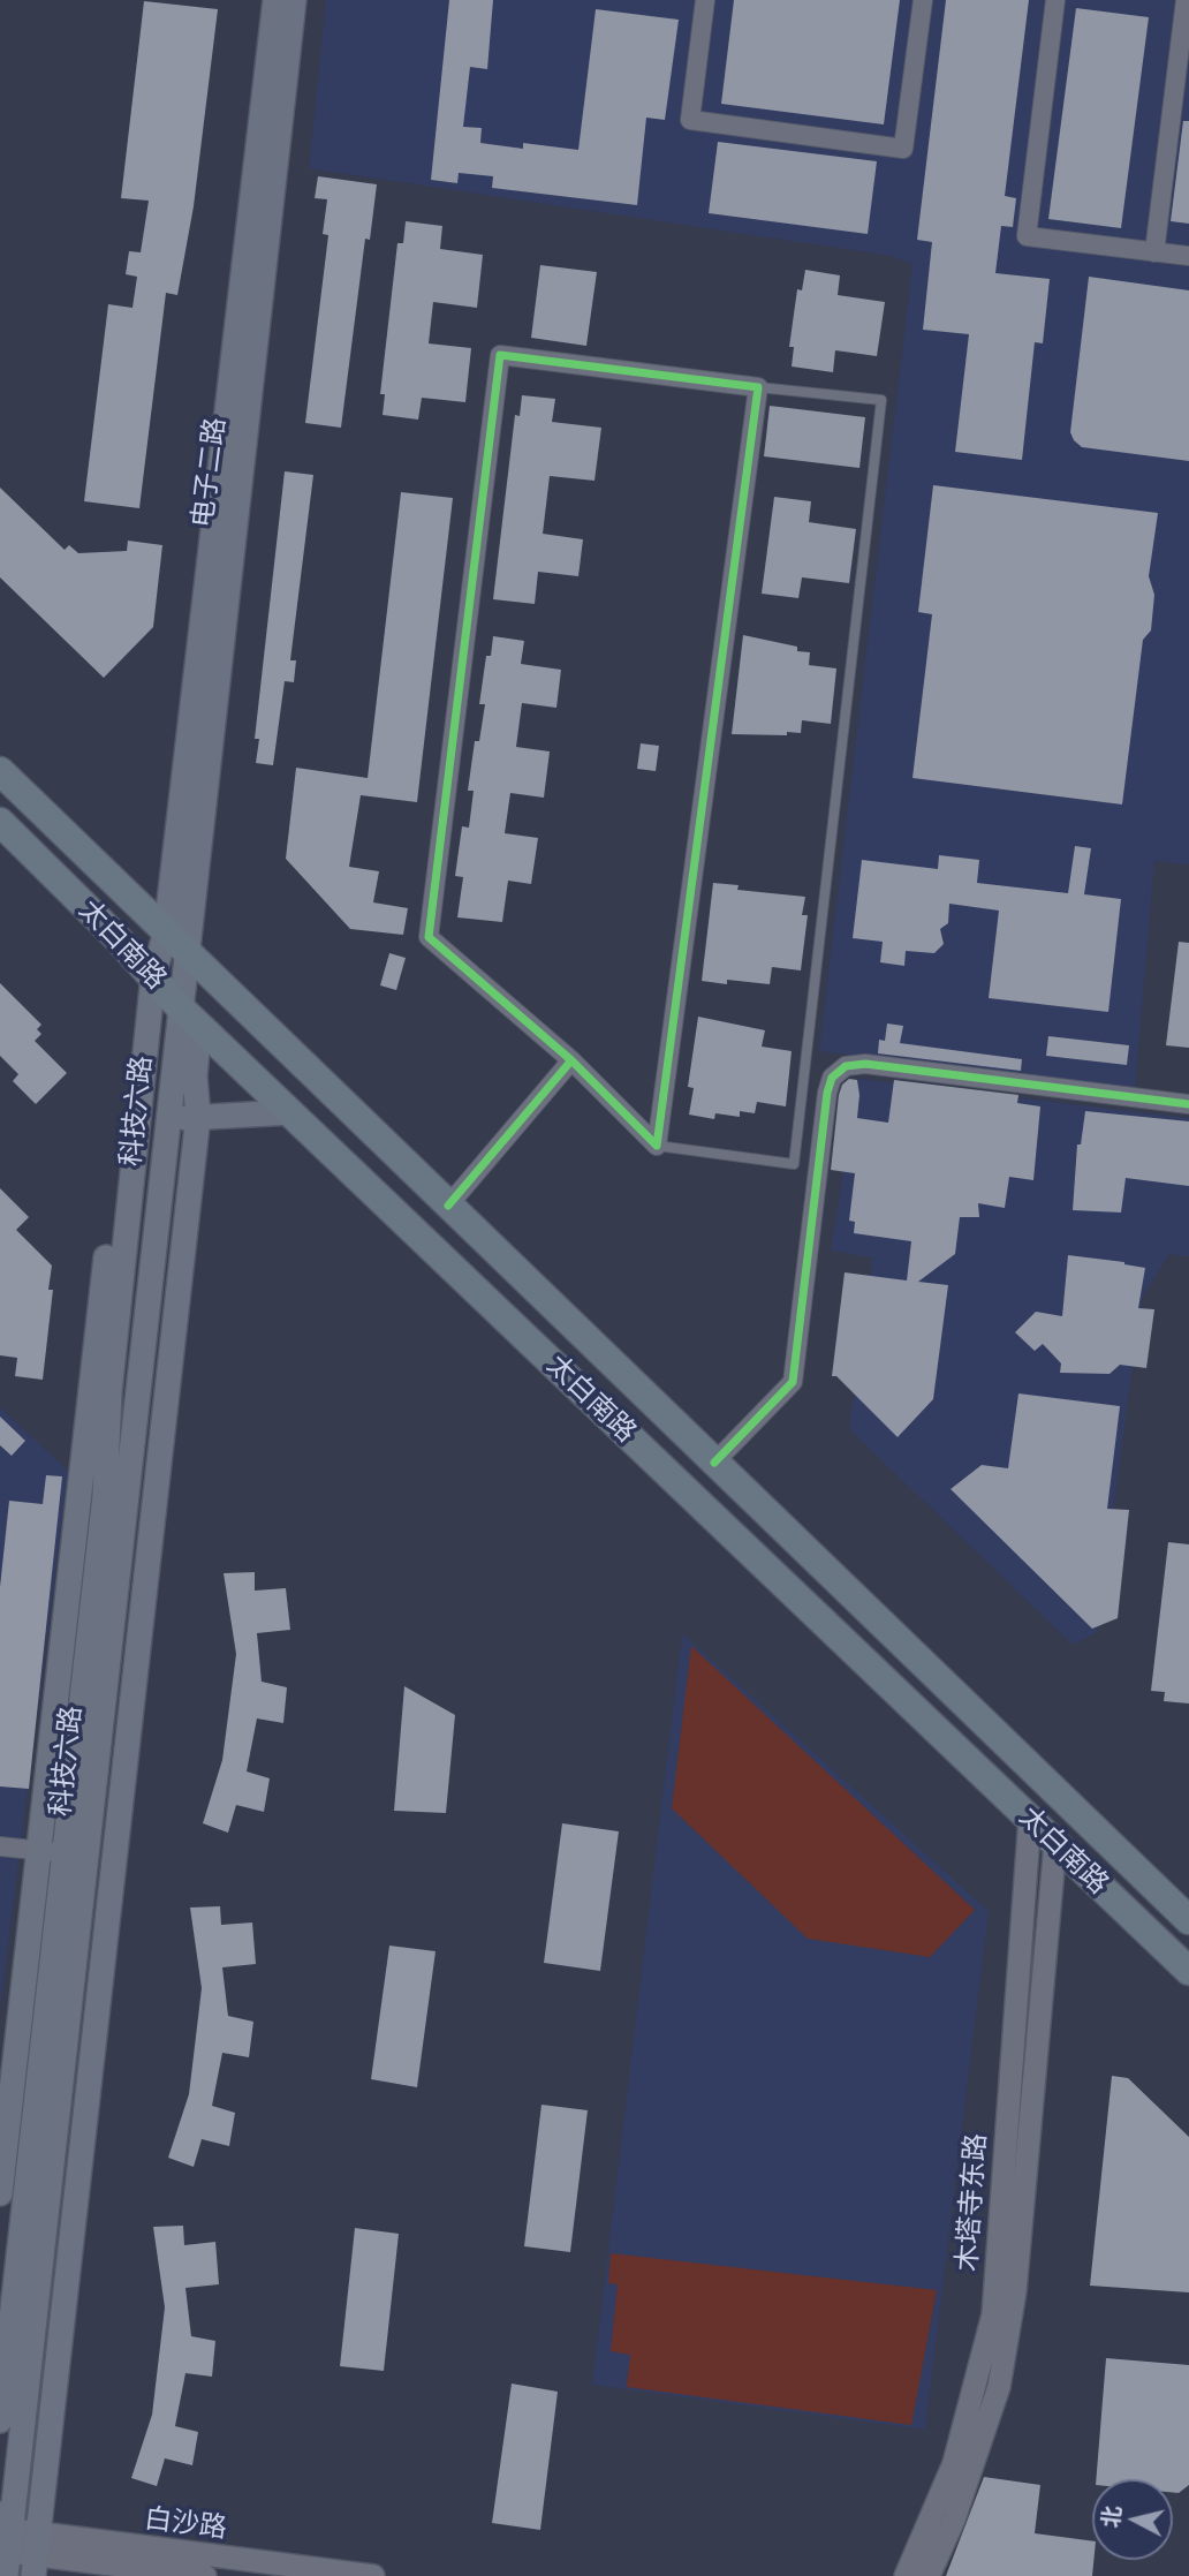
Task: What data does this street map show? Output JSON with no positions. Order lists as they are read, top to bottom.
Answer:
{
  "streets": {
    "main road": ["电子二路", "太白南路", "科技六路"],
    "street": ["木塔寺东路", "白沙路"]
  },
  "crossings": [
    ["电子二路", "太白南路"],
    ["电子二路", "科技六路"],
    ["太白南路", "科技六路"],
    ["太白南路", "木塔寺东路"],
    ["科技六路", "白沙路"]
  ],
  "north": "left"
}
